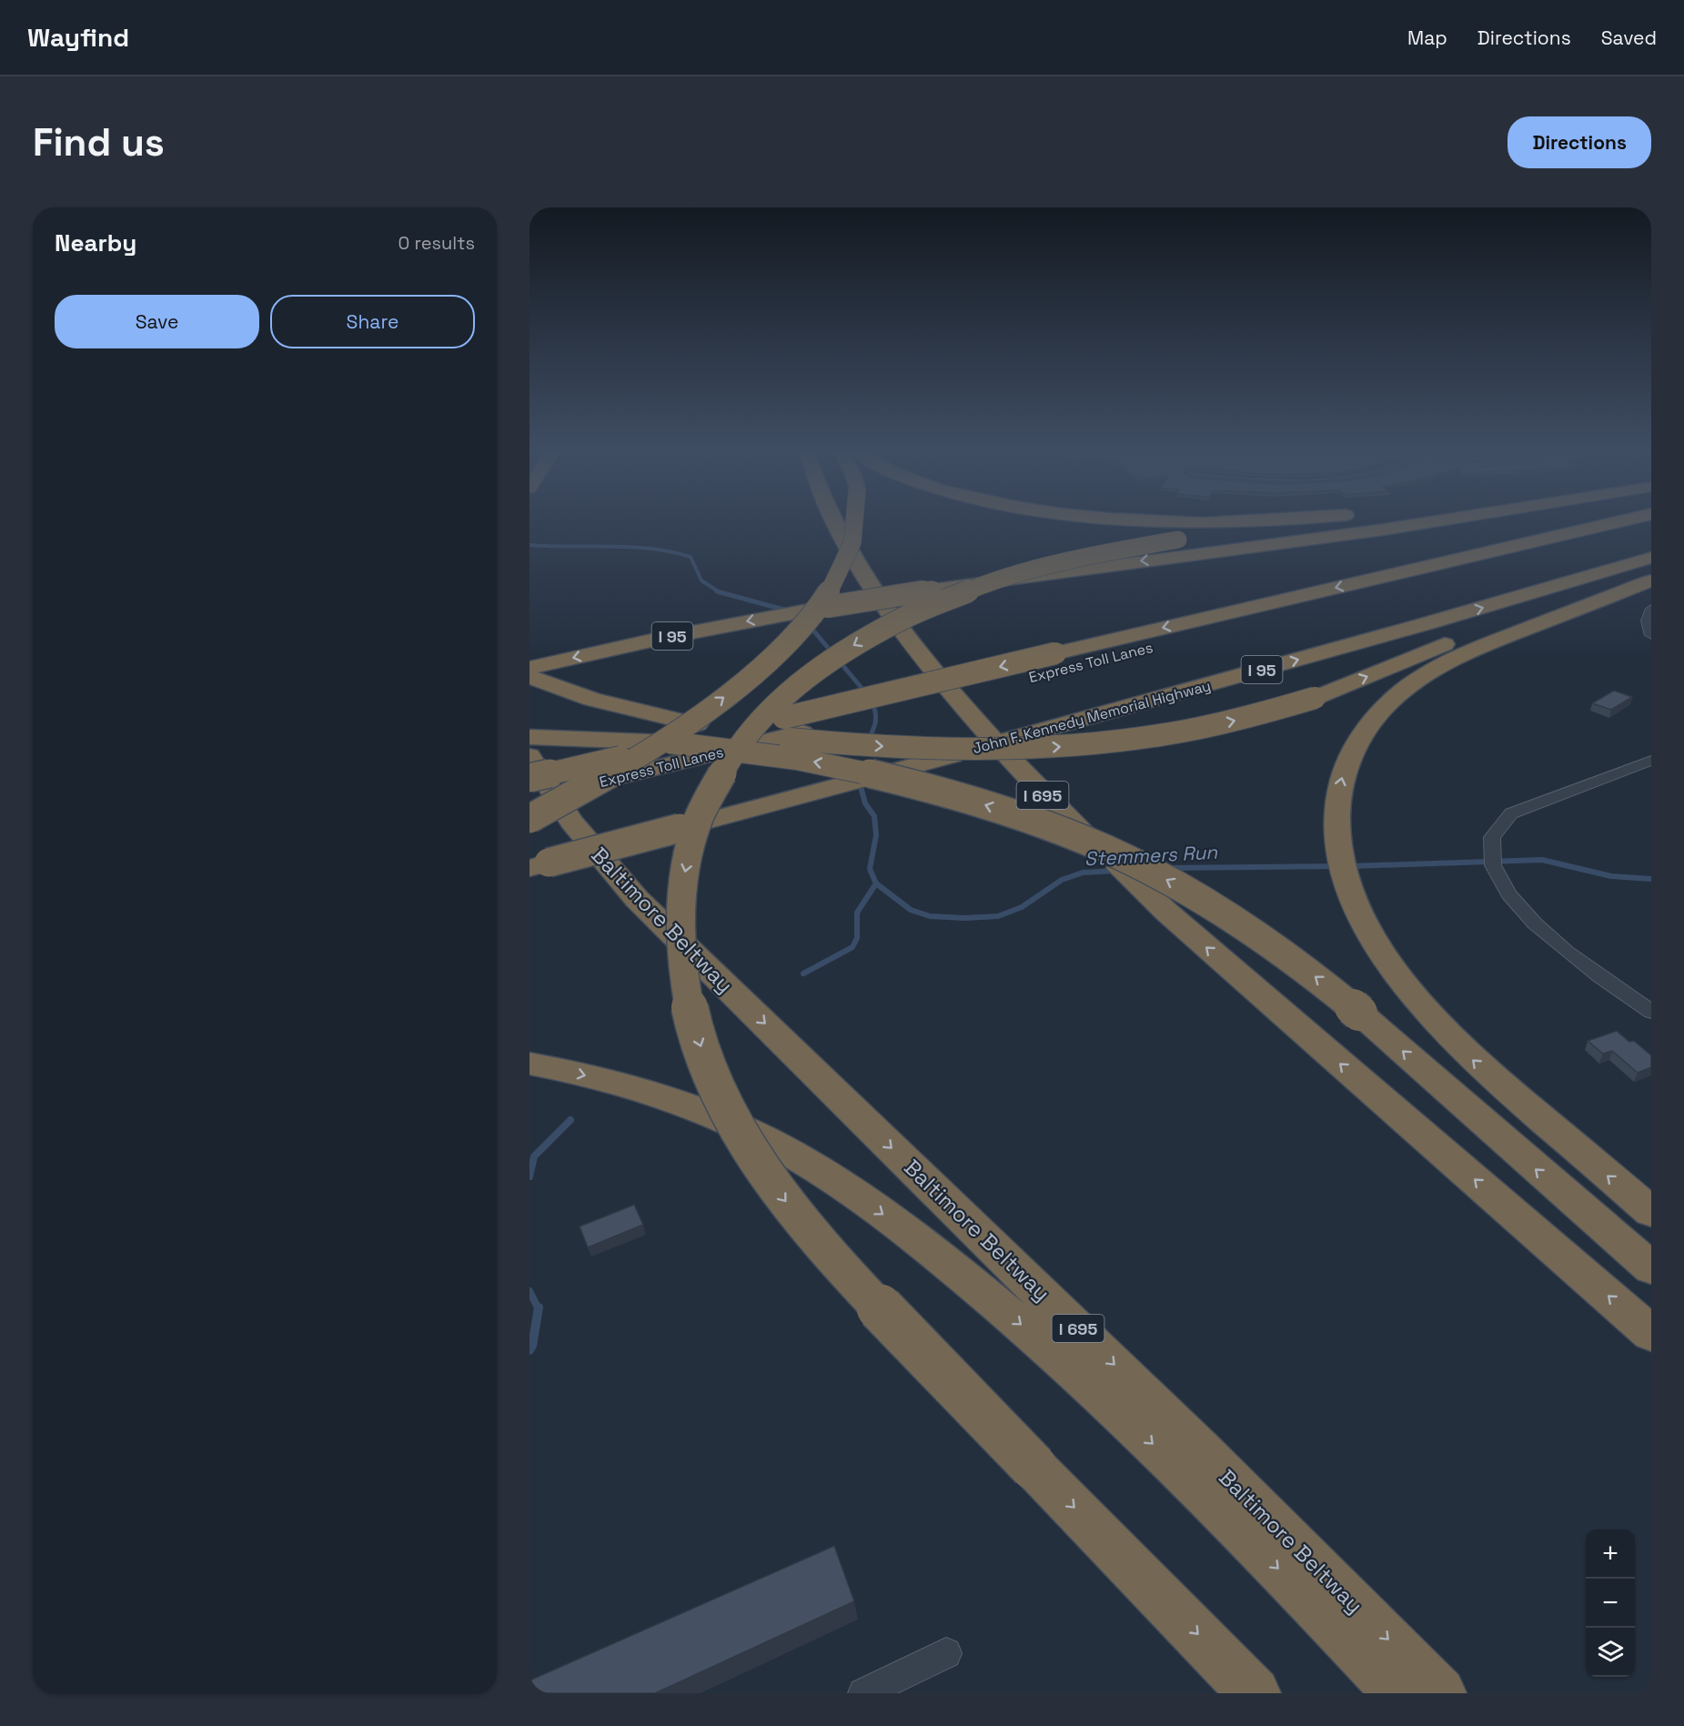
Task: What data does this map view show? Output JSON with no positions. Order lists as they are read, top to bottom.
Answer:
{
  "streets": {
    "highway": [
      "I 95",
      "Express Toll Lanes",
      "John F. Kennedy Memorial Highway",
      "I 695",
      "Baltimore Beltway"
    ]
  },
  "water": ["Stemmers Run"],
  "page": {
    "header": "Wayfind",
    "nav": ["Map", "Directions", "Saved"],
    "buttons": [
      "Directions",
      ["Save", "Share"]
    ],
    "title": "Find us",
    "heading": ["Nearby", "0 results"],
    "map_buttons": ["+", "−"]
  }
}
